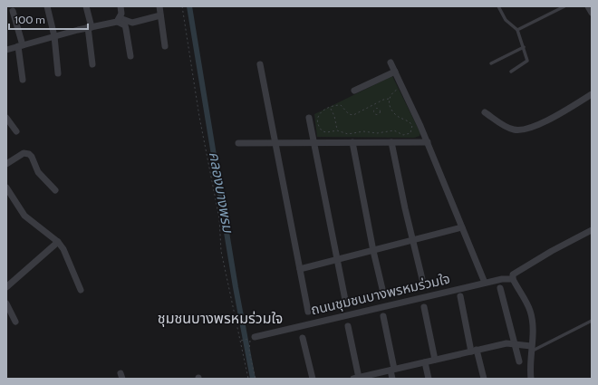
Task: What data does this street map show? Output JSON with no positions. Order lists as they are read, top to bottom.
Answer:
{
  "streets": {
    "street": ["ถนนชุมชนบางพรหมร่วมใจ"]
  },
  "districts": ["ชุมชนบางพรหมร่วมใจ"],
  "water": ["คลองบางพรม"],
  "scale_bar": "100 m"
}
